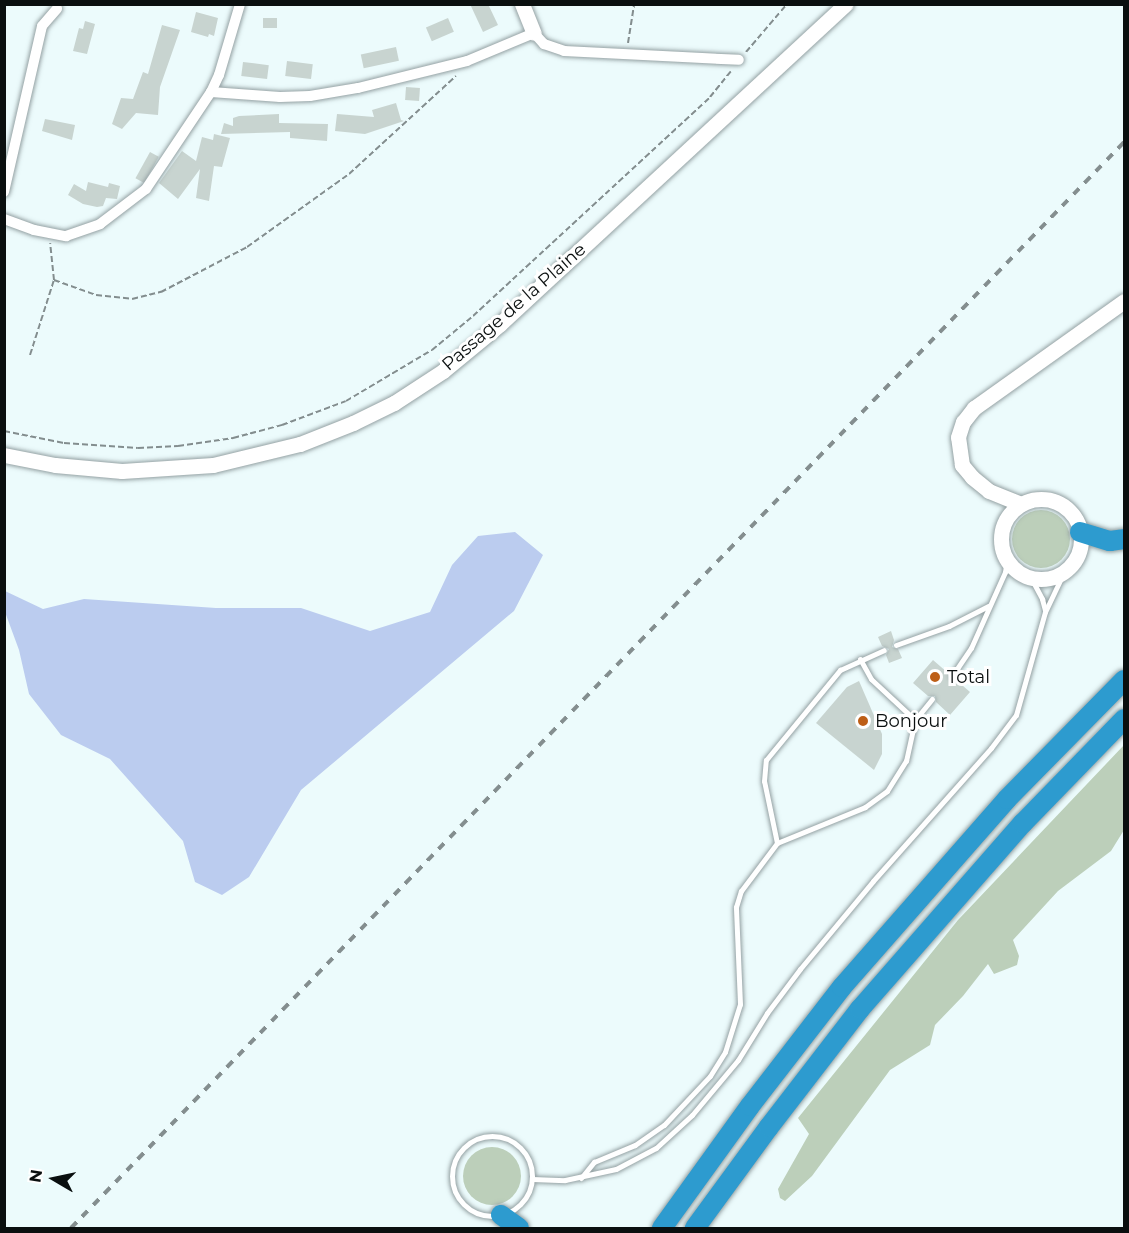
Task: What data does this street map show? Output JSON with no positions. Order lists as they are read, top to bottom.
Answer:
{
  "streets": {
    "street": ["Passage de la Plaine"]
  },
  "places": ["Total", "Bonjour"],
  "north": "left"
}
